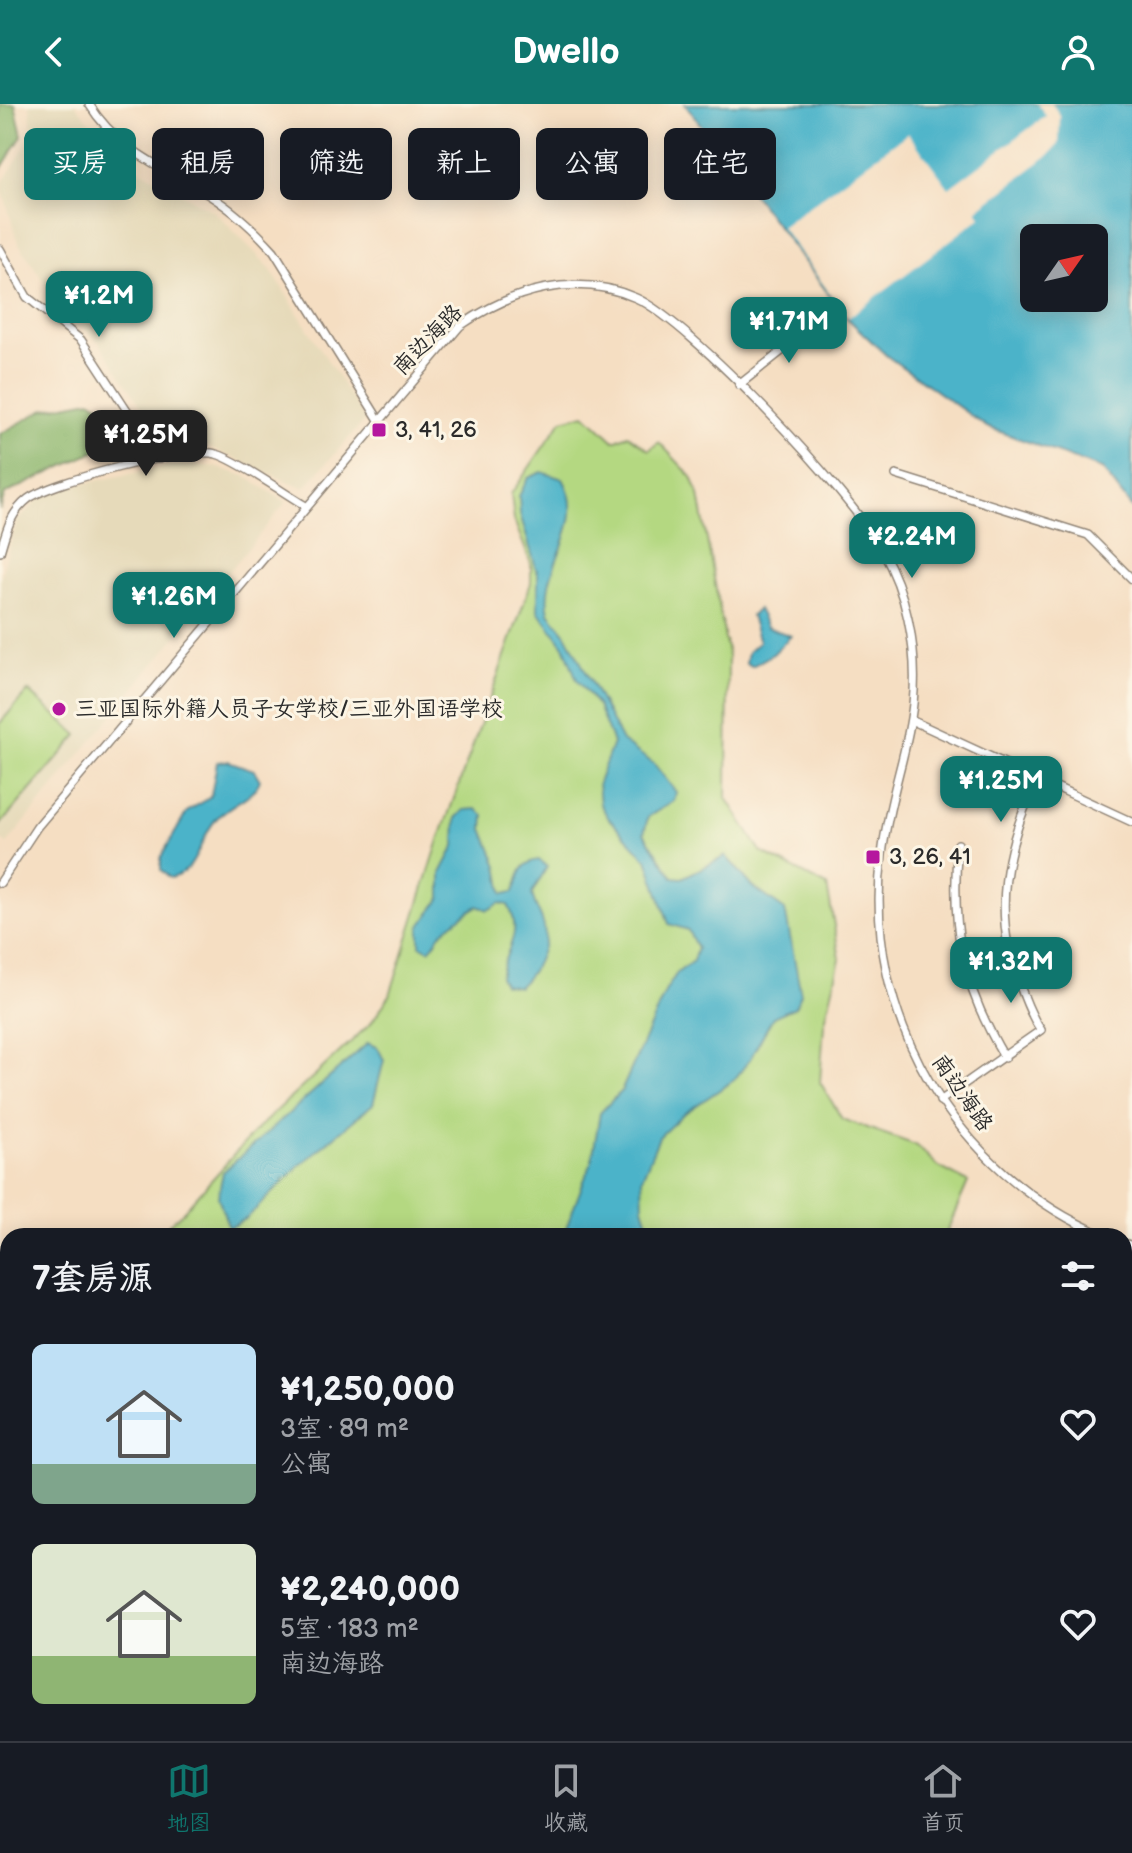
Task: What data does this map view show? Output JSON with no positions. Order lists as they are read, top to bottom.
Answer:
{
  "streets": {
    "street": ["南边海路"]
  },
  "places": {
    "transit": ["3, 41, 26", "3, 26, 41"],
    "other": ["三亚国际外籍人员子女学校/三亚外国语学校"]
  },
  "north": "top right",
  "page": {
    "header": "Dwello",
    "chip": [
      "买房",
      "租房",
      "筛选",
      "新上",
      "公寓",
      "住宅"
    ],
    "price": [
      "¥1.2M",
      "¥1.71M",
      "¥1.25M",
      "¥2.24M",
      "¥1.26M",
      "¥1.25M",
      "¥1.32M"
    ],
    "heading": "7套房源",
    "list": [
      {
        "name": "¥1,250,000",
        "note": "3室 · 89 m² · 公寓"
      },
      {
        "name": "¥2,240,000",
        "note": "5室 · 183 m² · 南边海路"
      }
    ],
    "tabs": ["地图", "收藏", "首页"]
  }
}
